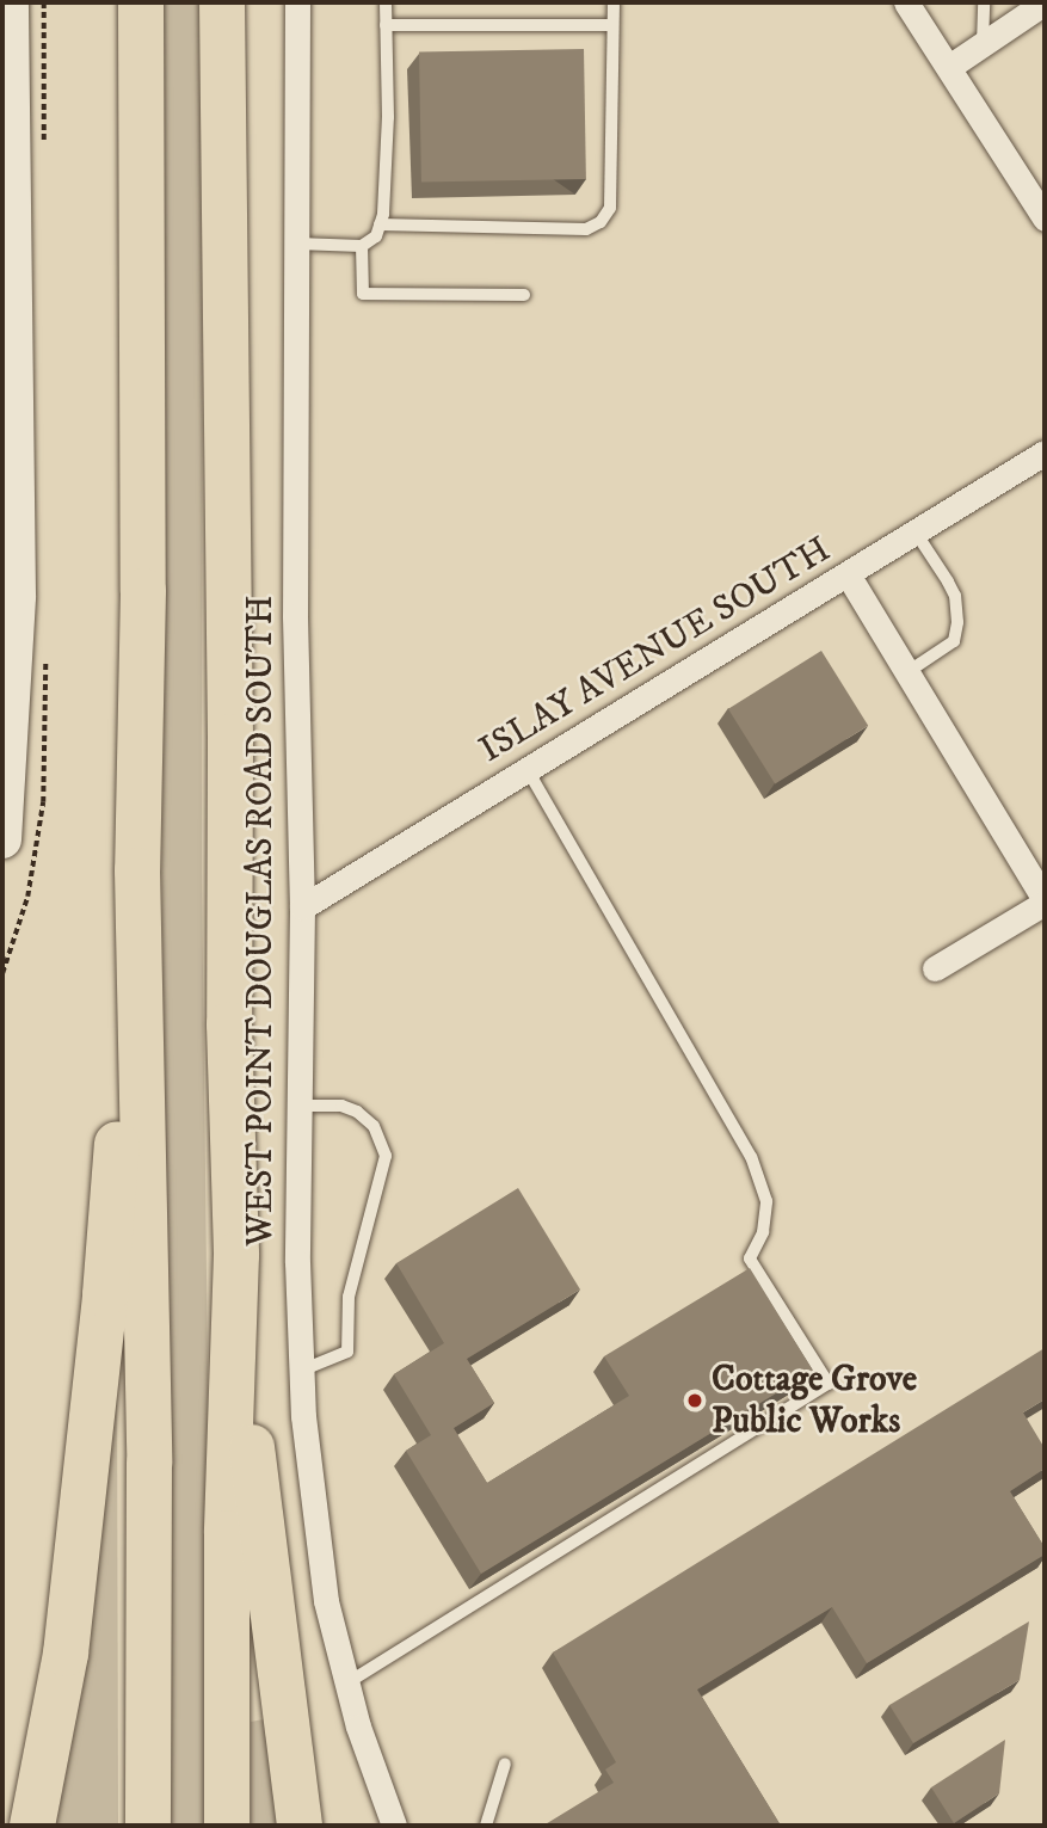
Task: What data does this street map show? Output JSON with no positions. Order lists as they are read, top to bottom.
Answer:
{
  "streets": {
    "street": ["ISLAY AVENUE SOUTH", "WEST POINT DOUGLAS ROAD SOUTH"]
  },
  "crossings": [
    ["ISLAY AVENUE SOUTH", "WEST POINT DOUGLAS ROAD SOUTH"]
  ],
  "places": ["Cottage Grove Public Works"]
}
